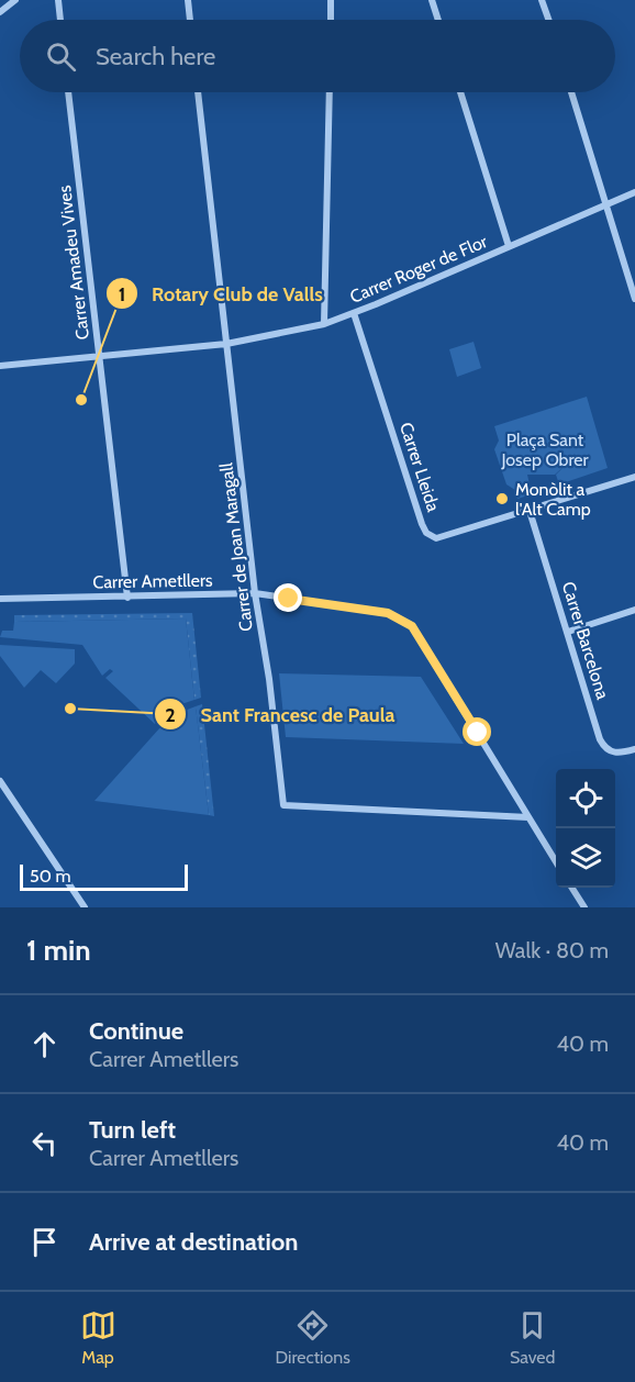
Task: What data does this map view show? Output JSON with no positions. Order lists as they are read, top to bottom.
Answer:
{
  "streets": {
    "street": [
      "Carrer Amadeu Vives",
      "Carrer Roger de Flor",
      "Carrer Lleida",
      "Carrer de Joan Maragall",
      "Carrer Ametllers",
      "Carrer Barcelona"
    ]
  },
  "crossings": [
    ["Carrer Amadeu Vives", "Carrer Roger de Flor"],
    ["Carrer Amadeu Vives", "Carrer Ametllers"],
    ["Carrer Roger de Flor", "Carrer Lleida"],
    ["Carrer Roger de Flor", "Carrer de Joan Maragall"],
    ["Carrer Lleida", "Carrer Barcelona"],
    ["Carrer de Joan Maragall", "Carrer Ametllers"]
  ],
  "parks": ["Plaça Sant Josep Obrer"],
  "places": ["Rotary Club de Valls", "Monòlit a l'Alt Camp", "Sant Francesc de Paula"],
  "scale_bar": "50 m",
  "page": {
    "search": "Search here",
    "scale": "50 m",
    "heading": ["1 min", "Walk · 80 m"],
    "list": [
      ["Continue", "Carrer Ametllers", "40 m"],
      ["Turn left", "Carrer Ametllers", "40 m"],
      "Arrive at destination"
    ],
    "nav": ["Map", "Directions", "Saved"]
  }
}
